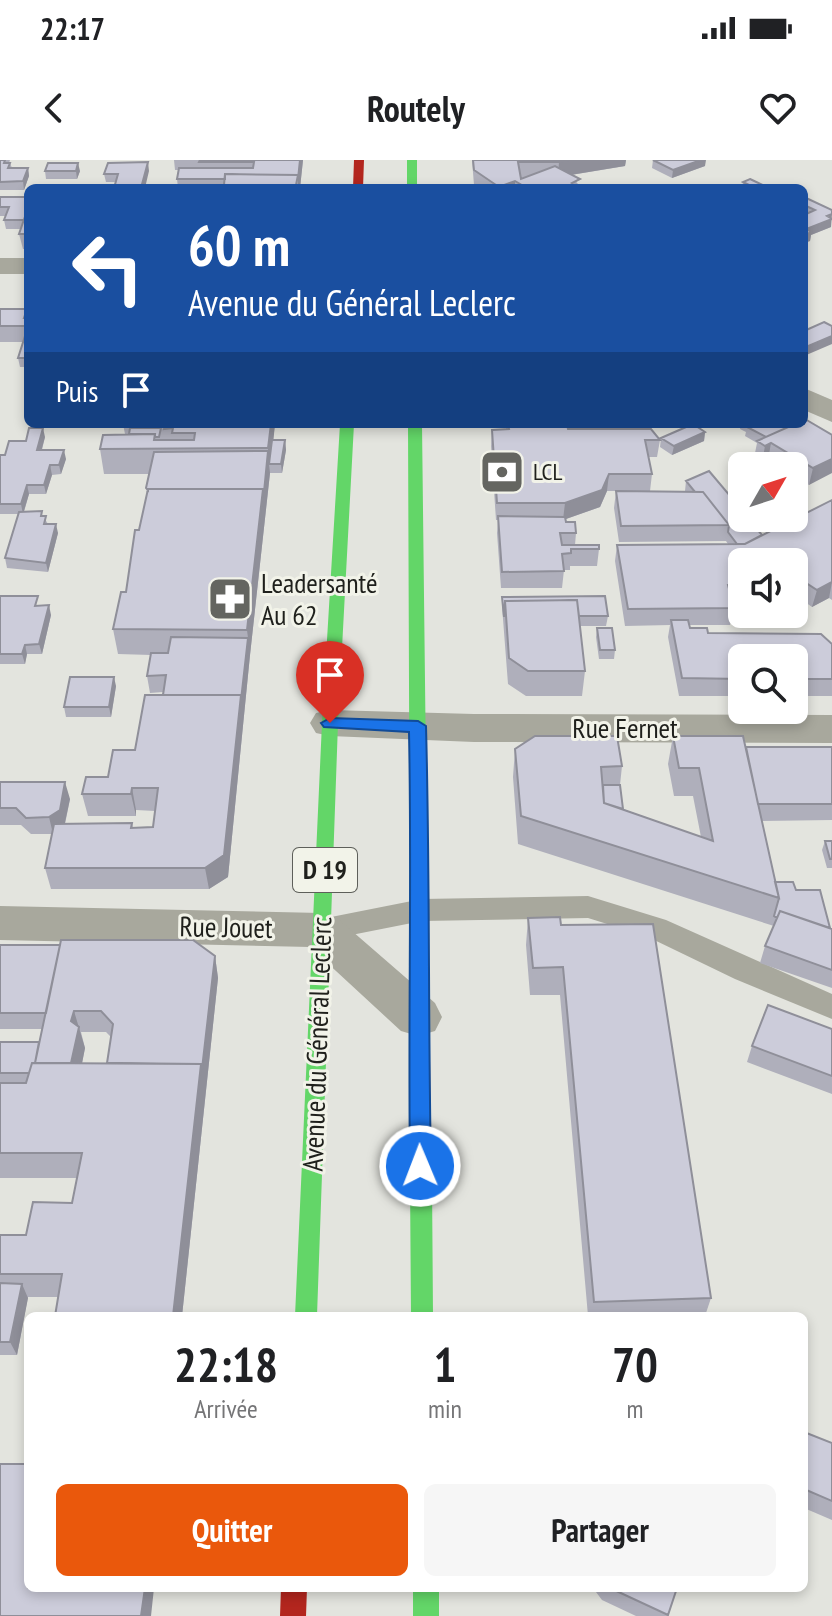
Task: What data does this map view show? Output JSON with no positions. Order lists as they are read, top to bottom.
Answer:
{
  "streets": {
    "main road": ["D 19", "Avenue du Général Leclerc"],
    "street": ["Rue Fernet", "Rue Jouet"]
  },
  "crossings": [
    ["Rue Jouet", "Avenue du Général Leclerc"]
  ],
  "places": {
    "bank": ["LCL"],
    "pharmacy": ["Leadersanté Au 62"]
  },
  "north": "top right",
  "page": {
    "status": "22:17",
    "header": "Routely",
    "turn": ["60 m", "Avenue du Général Leclerc"],
    "then": "Puis",
    "eta": [
      "22:18",
      "Arrivée",
      "1",
      "min",
      "70",
      "m"
    ],
    "buttons": ["Quitter", "Partager"]
  }
}
